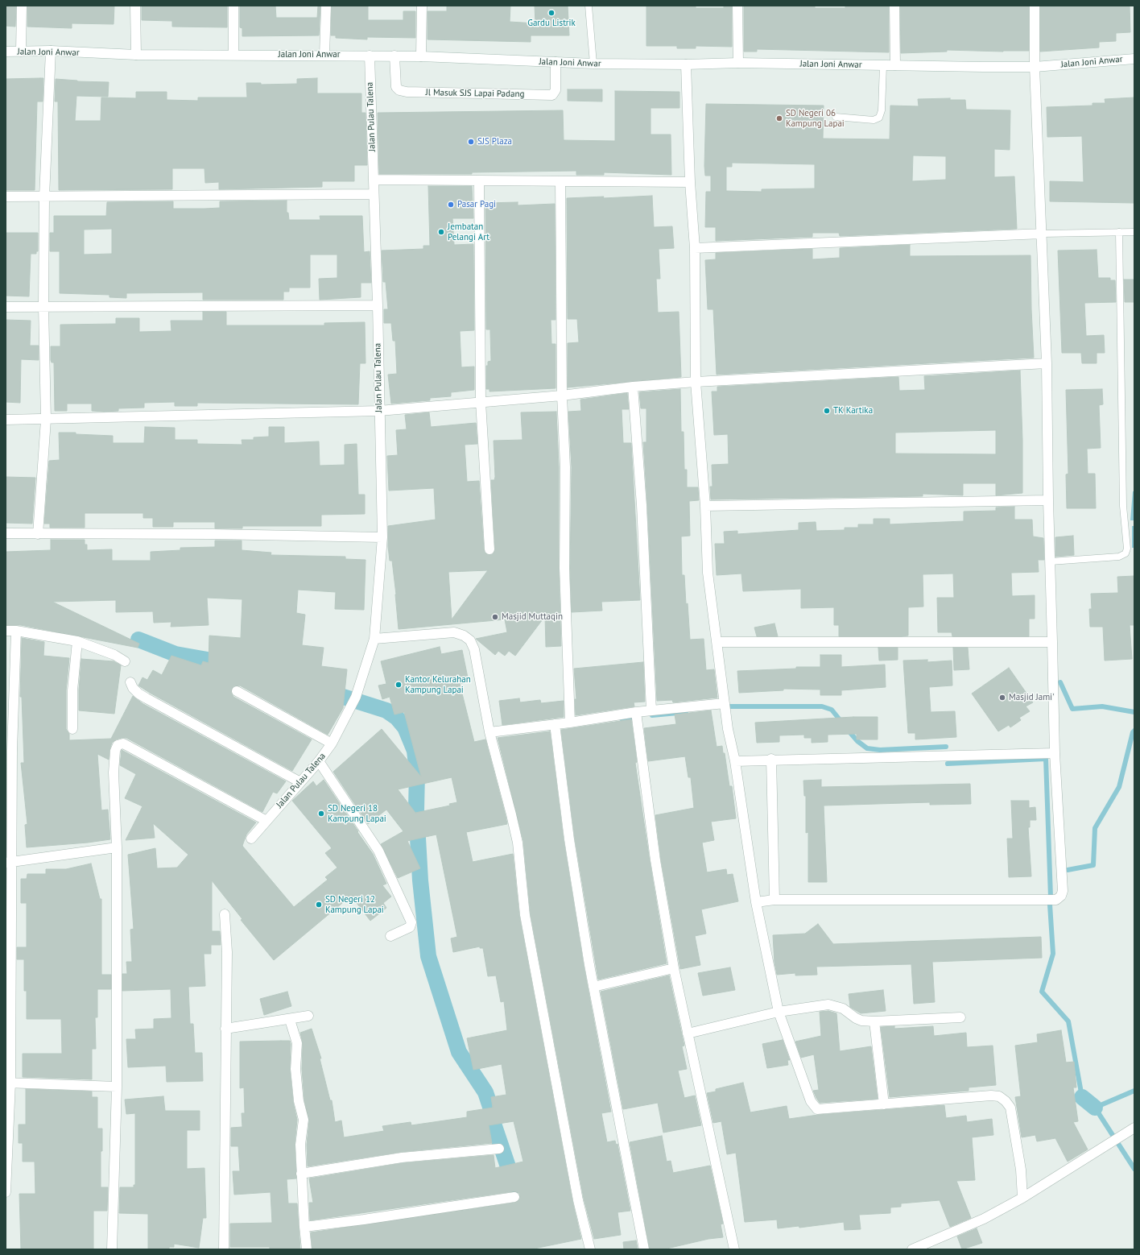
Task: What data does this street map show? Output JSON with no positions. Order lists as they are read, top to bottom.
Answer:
{
  "streets": {
    "street": ["Jalan Joni Anwar", "Jl Masuk SJS Lapai Padang", "Jalan Pulau Talena"]
  },
  "crossings": [
    ["Jalan Joni Anwar", "Jl Masuk SJS Lapai Padang"],
    ["Jalan Joni Anwar", "Jalan Pulau Talena"]
  ],
  "places": [
    "Gardu Listrik",
    "SD Negeri 06 Kampung Lapai",
    "SJS Plaza",
    "Pasar Pagi",
    "Jembatan Pelangi Art",
    "TK Kartika",
    "Masjid Muttaqin",
    "Kantor Kelurahan Kampung Lapai",
    "Masjid Jami'",
    "SD Negeri 18 Kampung Lapai",
    "SD Negeri 12 Kampung Lapai"
  ]
}
